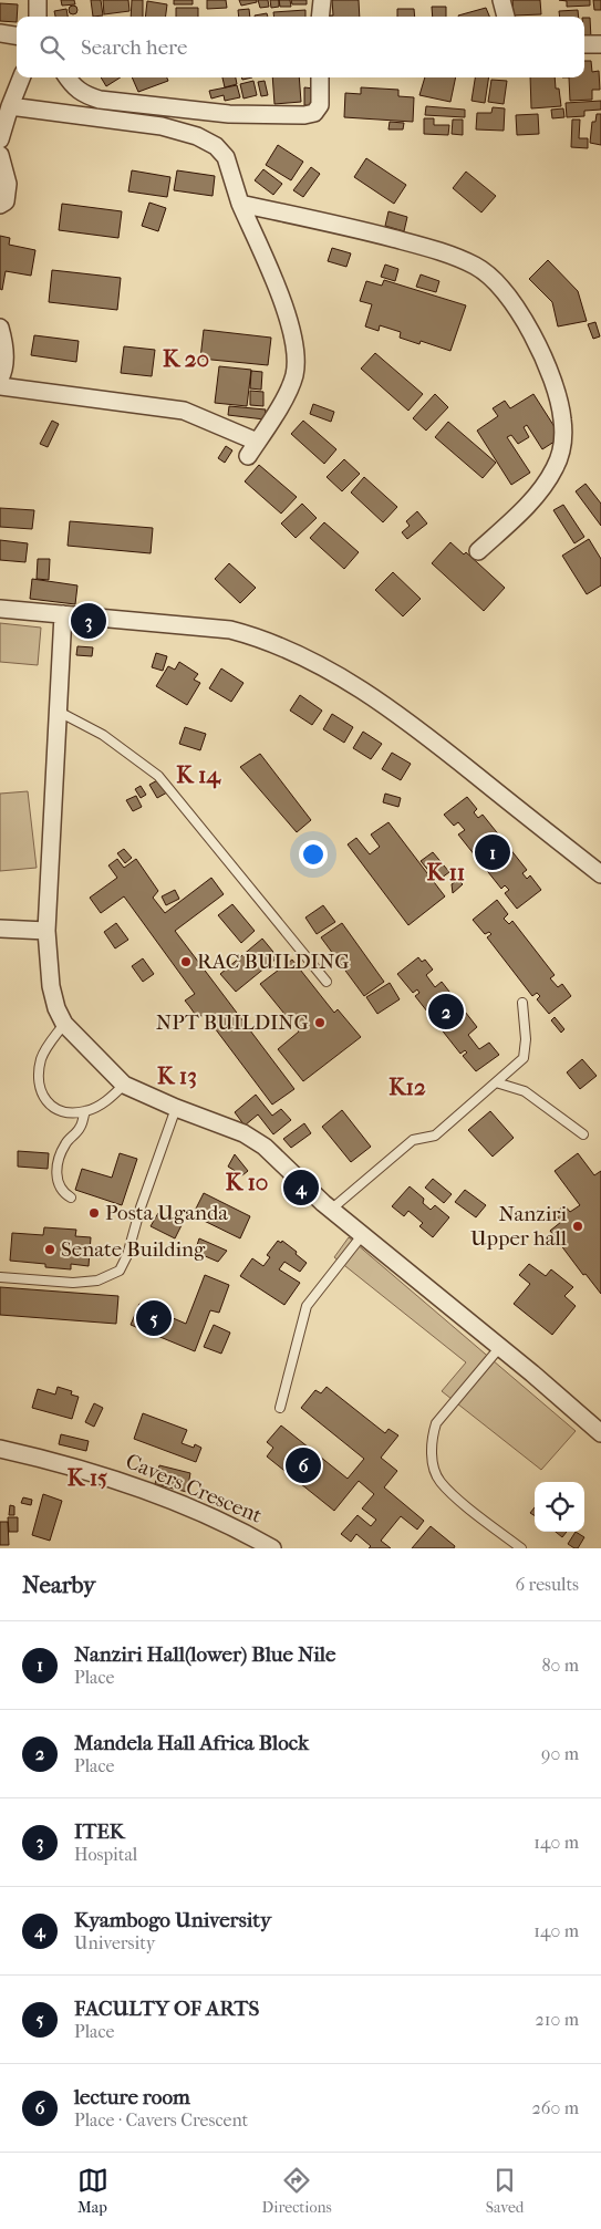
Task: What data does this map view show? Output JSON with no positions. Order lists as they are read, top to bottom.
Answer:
{
  "streets": {
    "street": ["Cavers Crescent"]
  },
  "districts": [
    "K 20",
    "K 14",
    "K 11",
    "K 13",
    "K12",
    "K 10",
    "K 15"
  ],
  "places": [
    "RAC BUILDING",
    "NPT BUILDING",
    "Posta Uganda",
    "Nanziri Upper hall",
    "Senate Building"
  ],
  "page": {
    "search": "Search here",
    "pins": [
      "3",
      "1",
      "2",
      "4",
      "5",
      "6"
    ],
    "heading": ["Nearby", "6 results"],
    "list": [
      {
        "mark": "1",
        "name": "Nanziri Hall(lower) Blue Nile",
        "note": "Place",
        "value": "80 m"
      },
      {
        "mark": "2",
        "name": "Mandela Hall Africa Block",
        "note": "Place",
        "value": "90 m"
      },
      {
        "mark": "3",
        "name": "ITEK",
        "note": "Hospital",
        "value": "140 m"
      },
      {
        "mark": "4",
        "name": "Kyambogo University",
        "note": "University",
        "value": "140 m"
      },
      {
        "mark": "5",
        "name": "FACULTY OF ARTS",
        "note": "Place",
        "value": "210 m"
      },
      {
        "mark": "6",
        "name": "lecture room",
        "note": "Place · Cavers Crescent",
        "value": "260 m"
      }
    ],
    "nav": ["Map", "Directions", "Saved"]
  }
}
